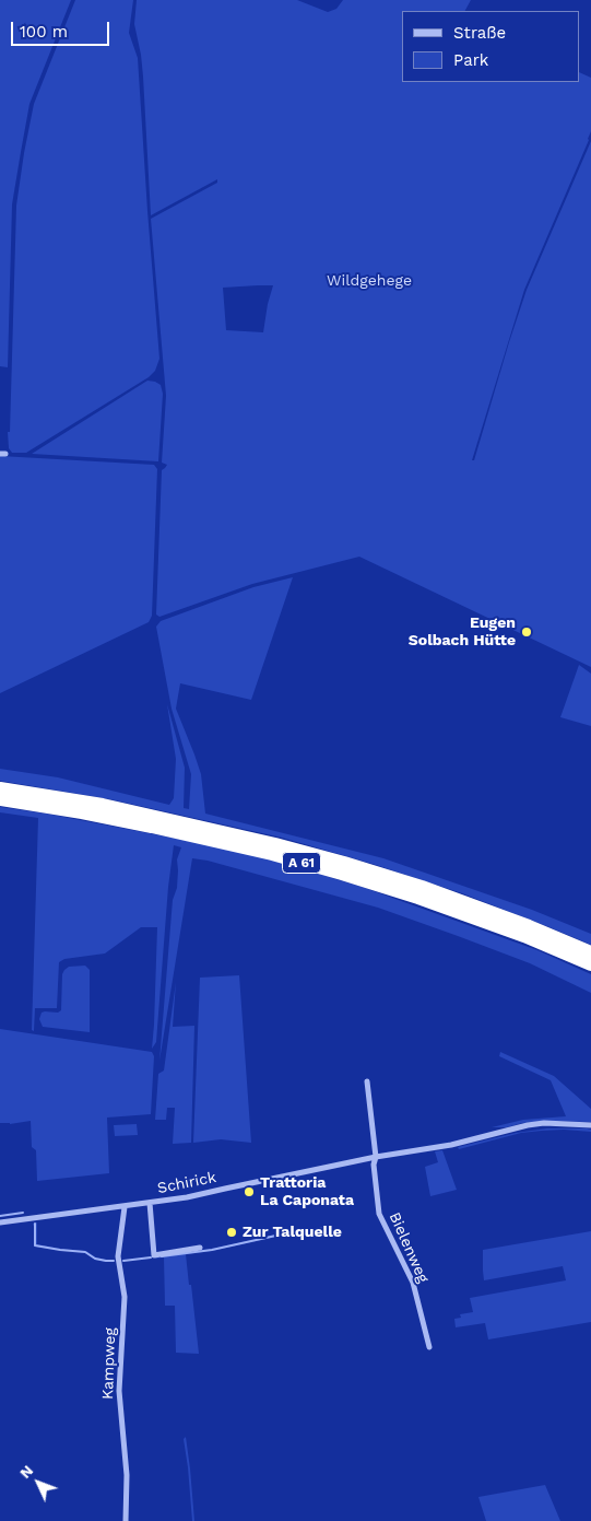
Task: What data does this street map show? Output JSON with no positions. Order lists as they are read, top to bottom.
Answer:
{
  "streets": {
    "highway": ["A 61"],
    "street": ["Schirick", "Bielenweg", "Kampweg"]
  },
  "crossings": [
    ["Schirick", "Bielenweg"],
    ["Schirick", "Kampweg"]
  ],
  "parks": ["Wildgehege"],
  "places": ["Eugen Solbach Hütte", "Trattoria La Caponata", "Zur Talquelle"],
  "legend": ["Straße", "Park"],
  "scale_bar": "100 m",
  "north": "top left"
}
